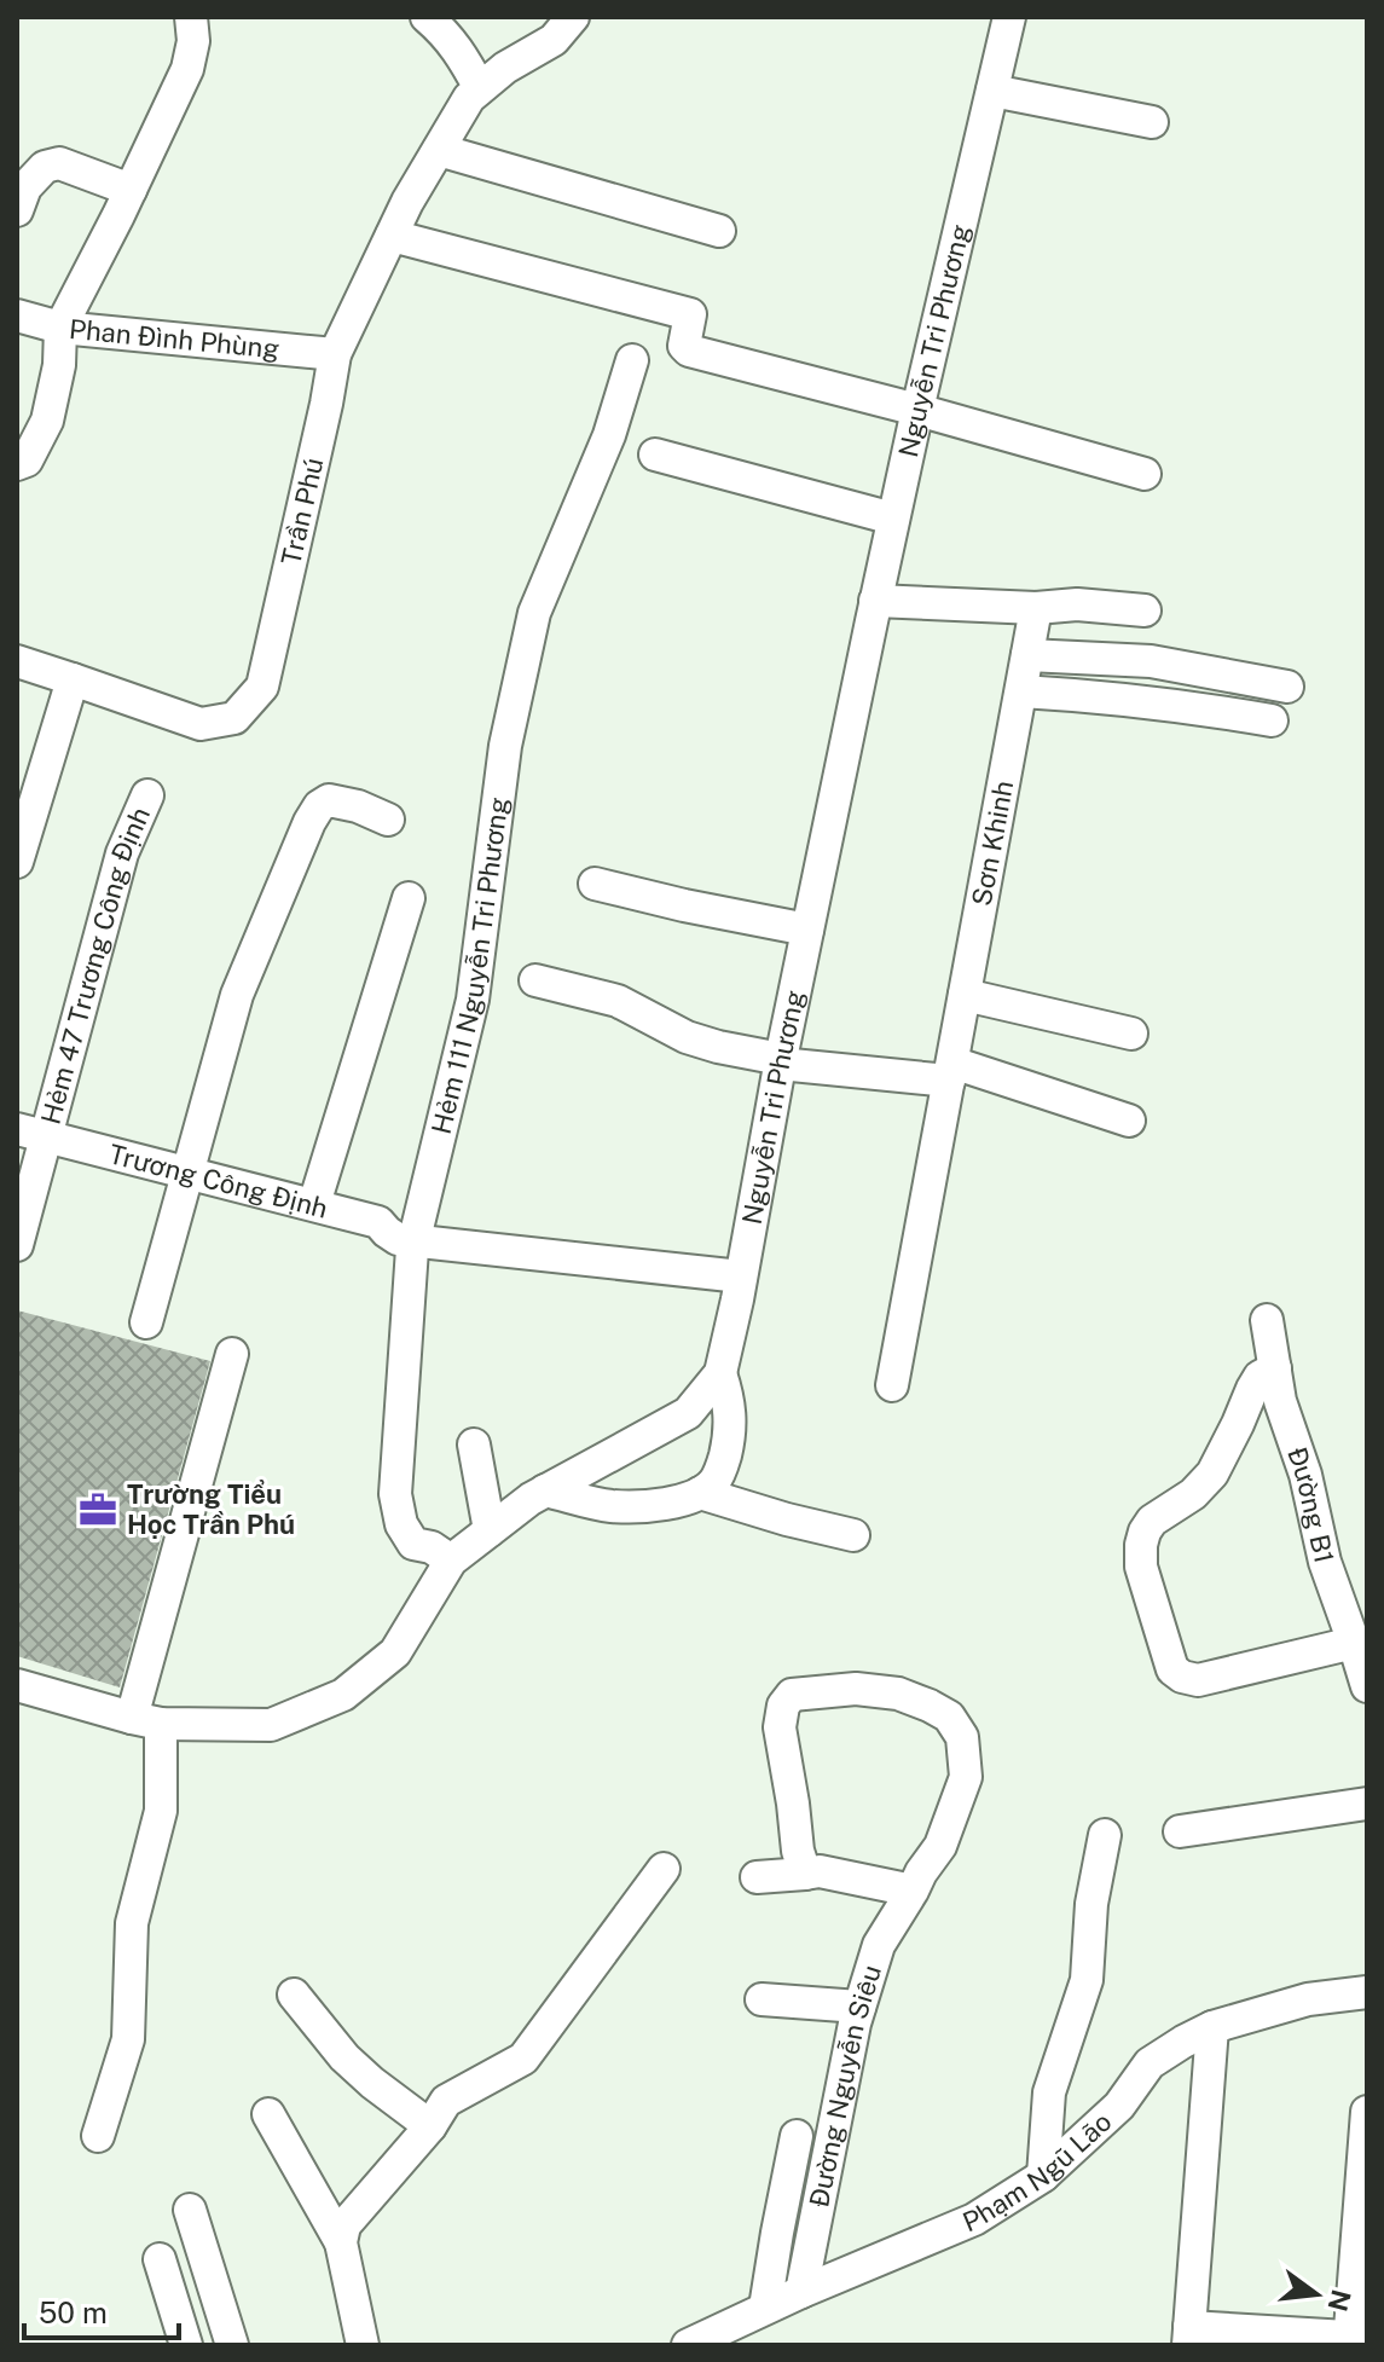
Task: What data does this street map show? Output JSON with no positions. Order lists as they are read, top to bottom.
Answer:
{
  "streets": {
    "street": [
      "Phan Đình Phùng",
      "Nguyễn Tri Phương",
      "Trần Phú",
      "Sơn Khinh",
      "Hẻm 111 Nguyễn Tri Phương",
      "Hẻm 47 Trương Công Định",
      "Trương Công Định",
      "Đường B1",
      "Đường Nguyễn Siêu",
      "Phạm Ngũ Lão"
    ]
  },
  "crossings": [
    ["Phan Đình Phùng", "Trần Phú"],
    ["Nguyễn Tri Phương", "Hẻm 111 Nguyễn Tri Phương"],
    ["Hẻm 111 Nguyễn Tri Phương", "Trương Công Định"],
    ["Hẻm 47 Trương Công Định", "Trương Công Định"],
    ["Đường Nguyễn Siêu", "Phạm Ngũ Lão"]
  ],
  "places": {
    "office": ["Trường Tiểu Học Trần Phú"]
  },
  "scale_bar": "50 m",
  "north": "right"
}
